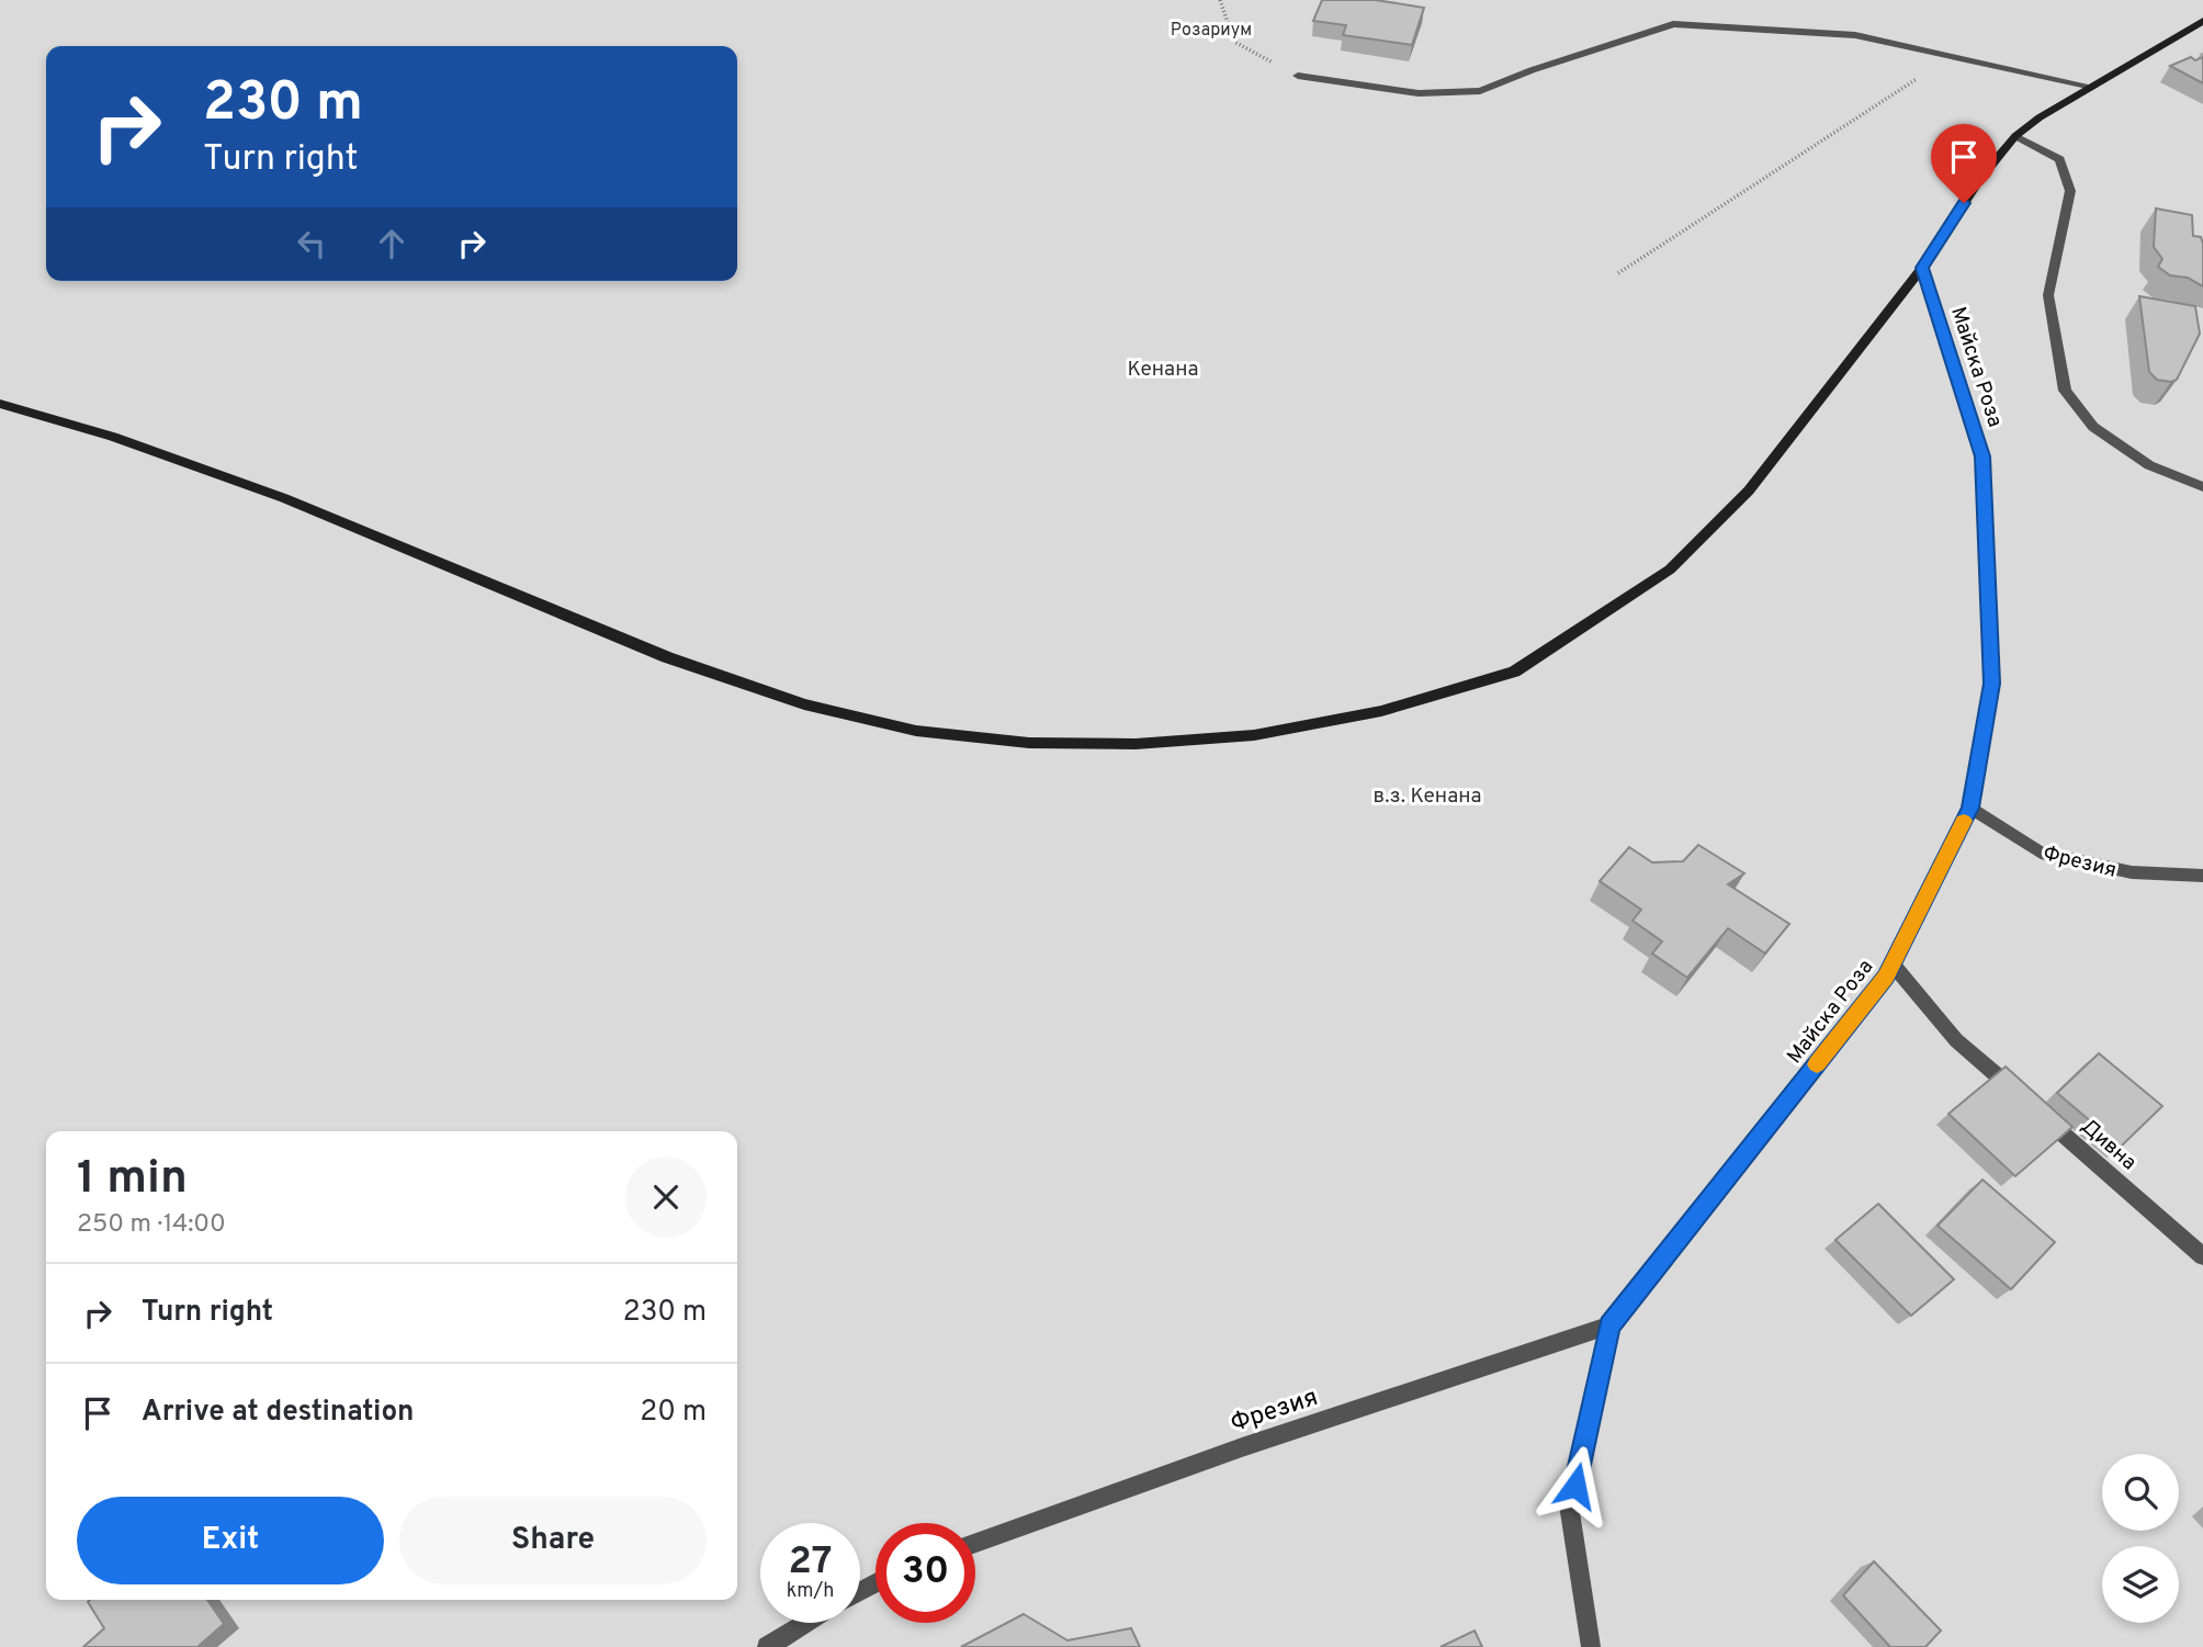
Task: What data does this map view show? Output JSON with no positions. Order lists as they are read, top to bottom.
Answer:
{
  "streets": {
    "street": ["Майска Роза", "Фрезия", "Дивна"]
  },
  "crossings": [
    ["Майска Роза", "Фрезия"],
    ["Майска Роза", "Дивна"]
  ],
  "parks": ["Розариум", "Кенана", "в.з. Кенана"],
  "page": {
    "turn": ["230 m", "Turn right"],
    "heading": ["1 min", "250 m · 14:00"],
    "list": [
      {
        "name": "Turn right",
        "value": "230 m"
      },
      {
        "name": "Arrive at destination",
        "value": "20 m"
      }
    ],
    "buttons": ["Exit", "Share"],
    "speed": "27 km/h",
    "limit": "30"
  }
}
